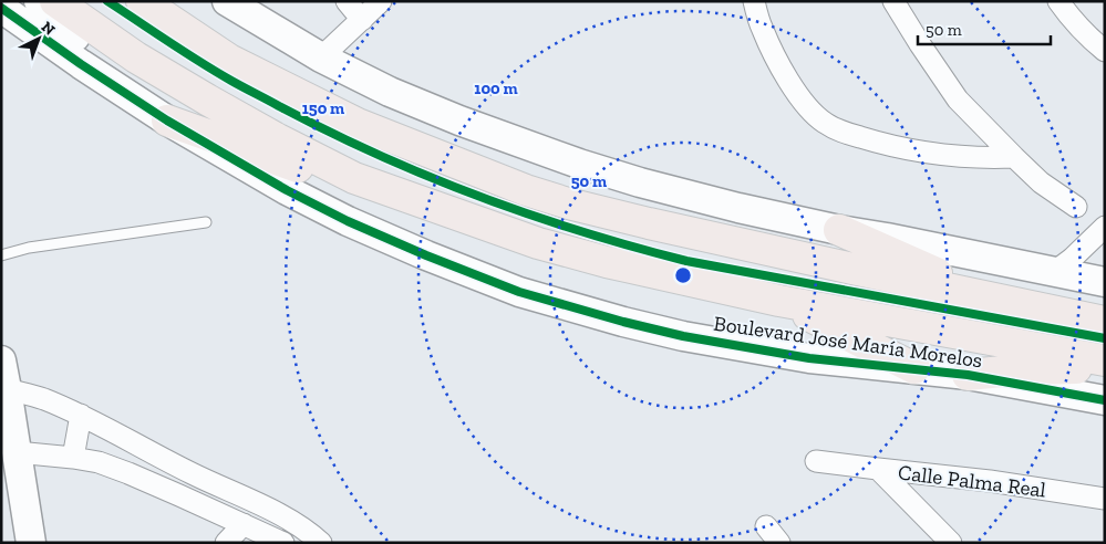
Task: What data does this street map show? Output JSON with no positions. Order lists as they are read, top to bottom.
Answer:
{
  "streets": {
    "main road": ["Boulevard José María Morelos"],
    "street": ["Calle Palma Real"]
  },
  "scale_bar": "50 m",
  "north": "top right",
  "rings": ["100 m", "150 m", "50 m"]
}
